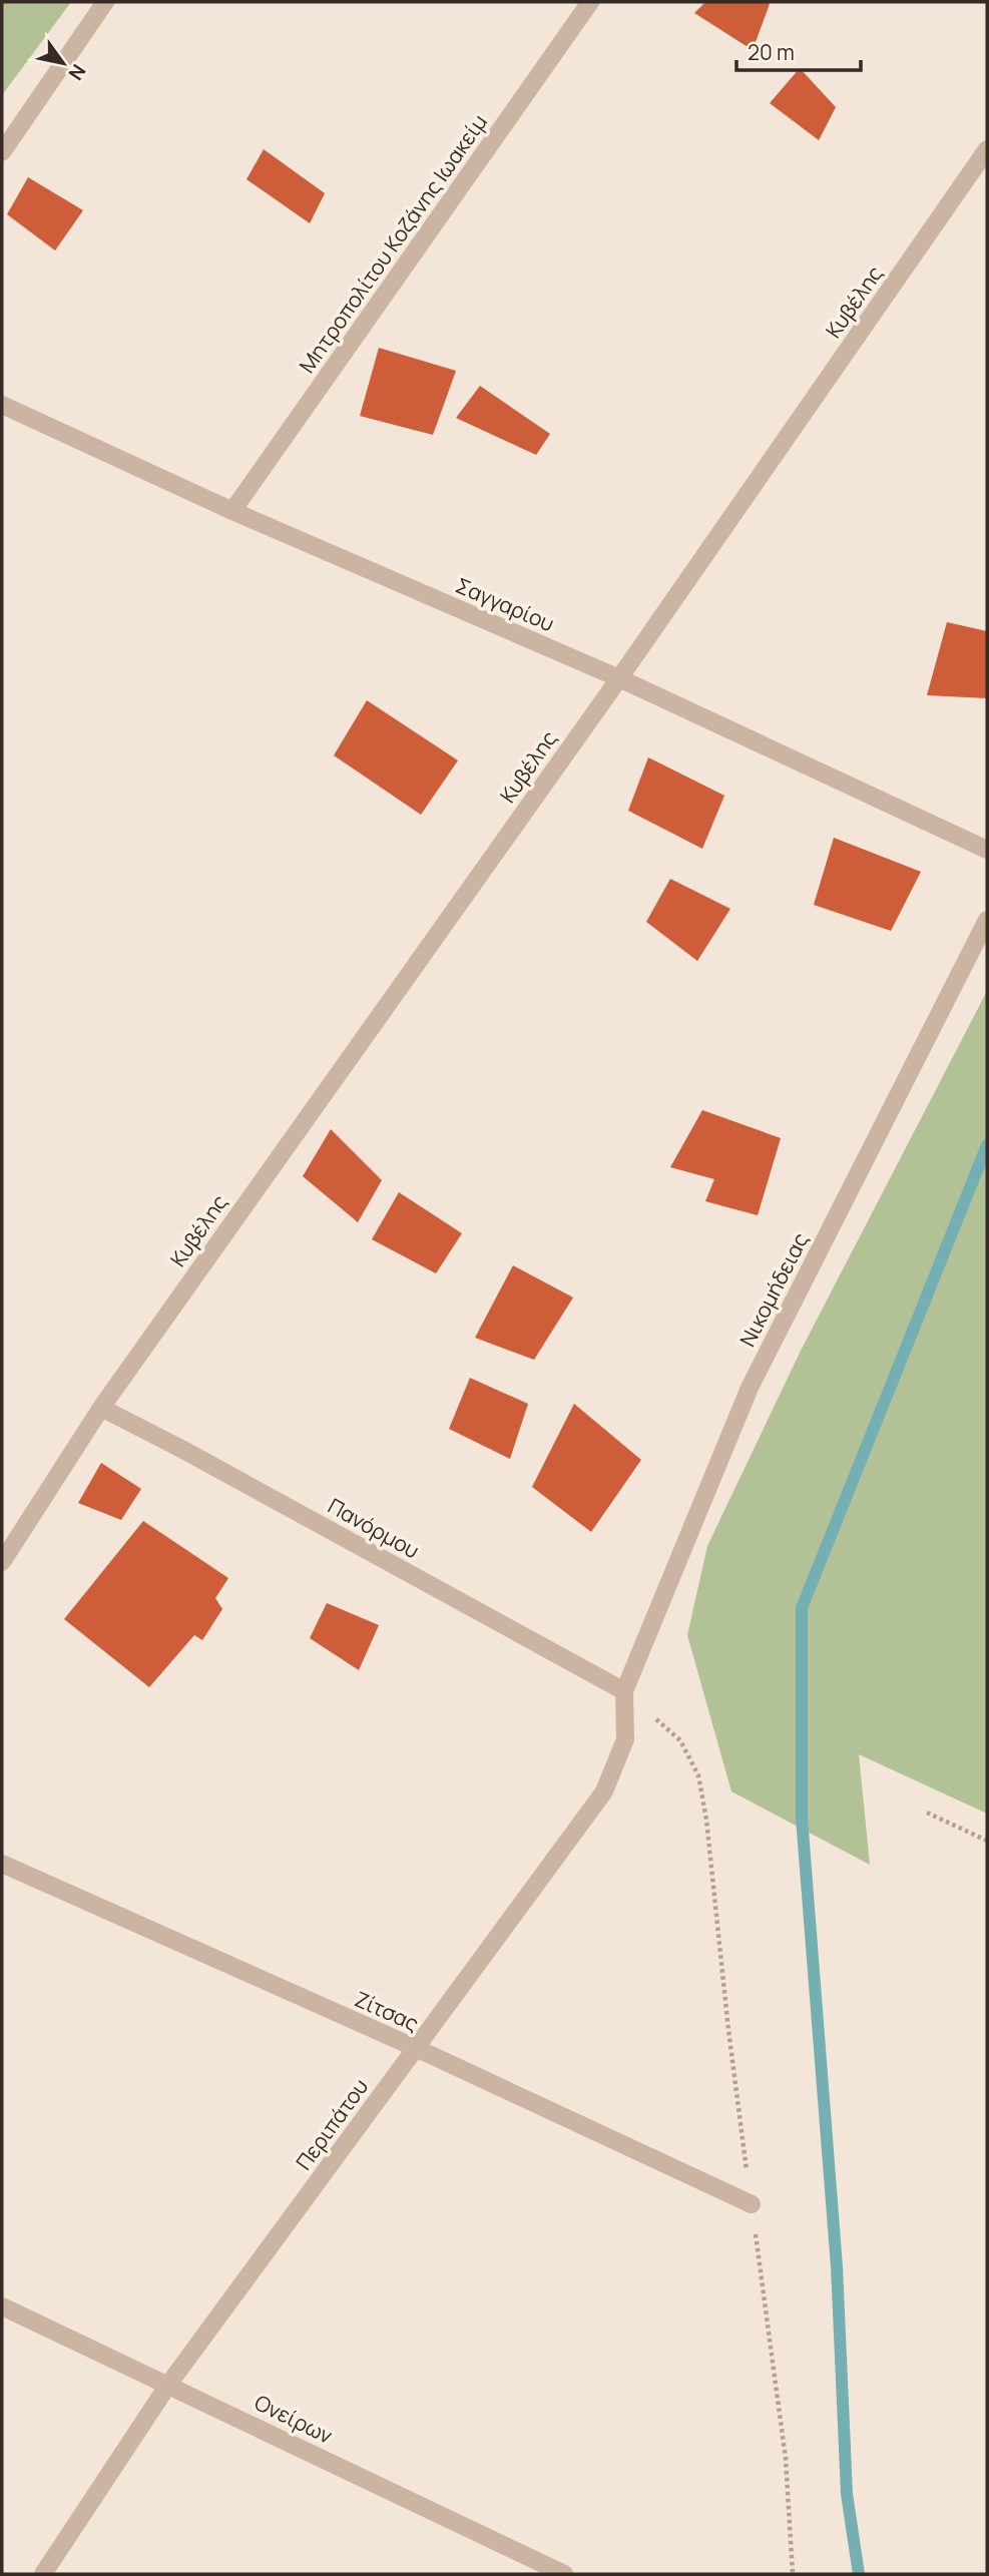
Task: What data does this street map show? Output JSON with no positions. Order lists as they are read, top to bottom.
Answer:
{
  "streets": {
    "street": [
      "Μητροπολίτου Κοζάνης Ιωακείμ",
      "Κυβέλης",
      "Σαγγαρίου",
      "Νικομήδειας",
      "Πανόρμου",
      "Ζίτσας",
      "Περιπάτου",
      "Ονείρων"
    ]
  },
  "crossings": [
    ["Μητροπολίτου Κοζάνης Ιωακείμ", "Σαγγαρίου"],
    ["Κυβέλης", "Σαγγαρίου"],
    ["Κυβέλης", "Πανόρμου"],
    ["Νικομήδειας", "Πανόρμου"],
    ["Νικομήδειας", "Περιπάτου"],
    ["Πανόρμου", "Περιπάτου"],
    ["Ζίτσας", "Περιπάτου"],
    ["Περιπάτου", "Ονείρων"]
  ],
  "scale_bar": "20 m",
  "north": "bottom right"
}
